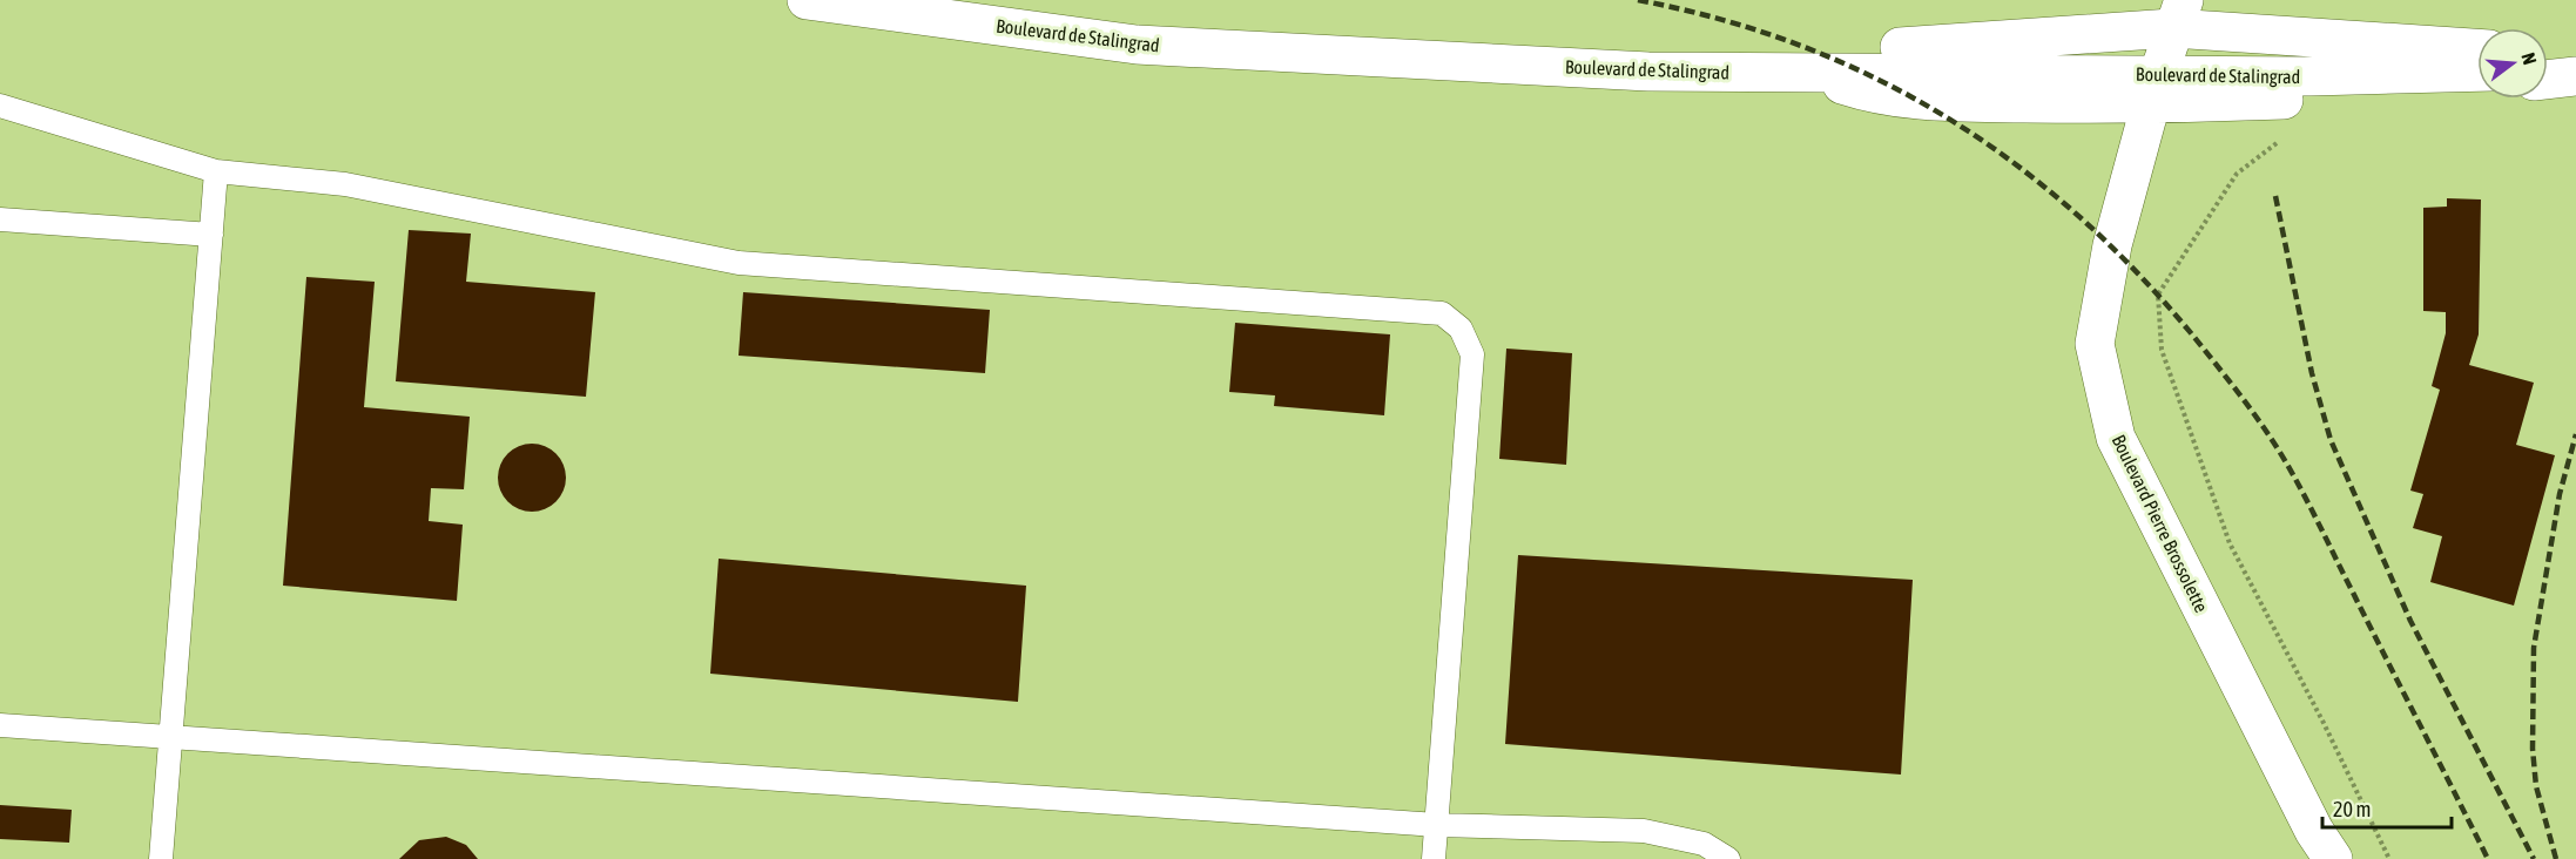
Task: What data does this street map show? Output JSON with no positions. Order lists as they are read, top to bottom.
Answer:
{
  "streets": {
    "main road": ["Boulevard de Stalingrad", "Boulevard Pierre Brossolette"]
  },
  "crossings": [
    ["Boulevard de Stalingrad", "Boulevard Pierre Brossolette"]
  ],
  "scale_bar": "20 m",
  "north": "right"
}
